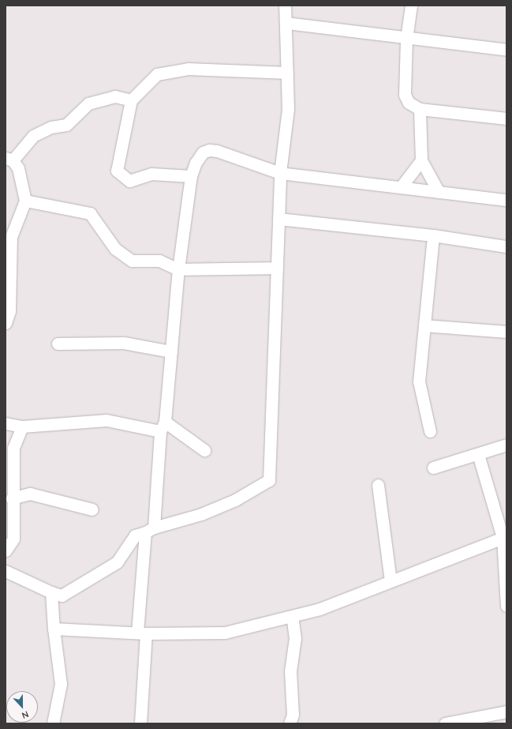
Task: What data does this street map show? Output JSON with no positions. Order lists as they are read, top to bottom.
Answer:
{
  "north": "bottom"
}
